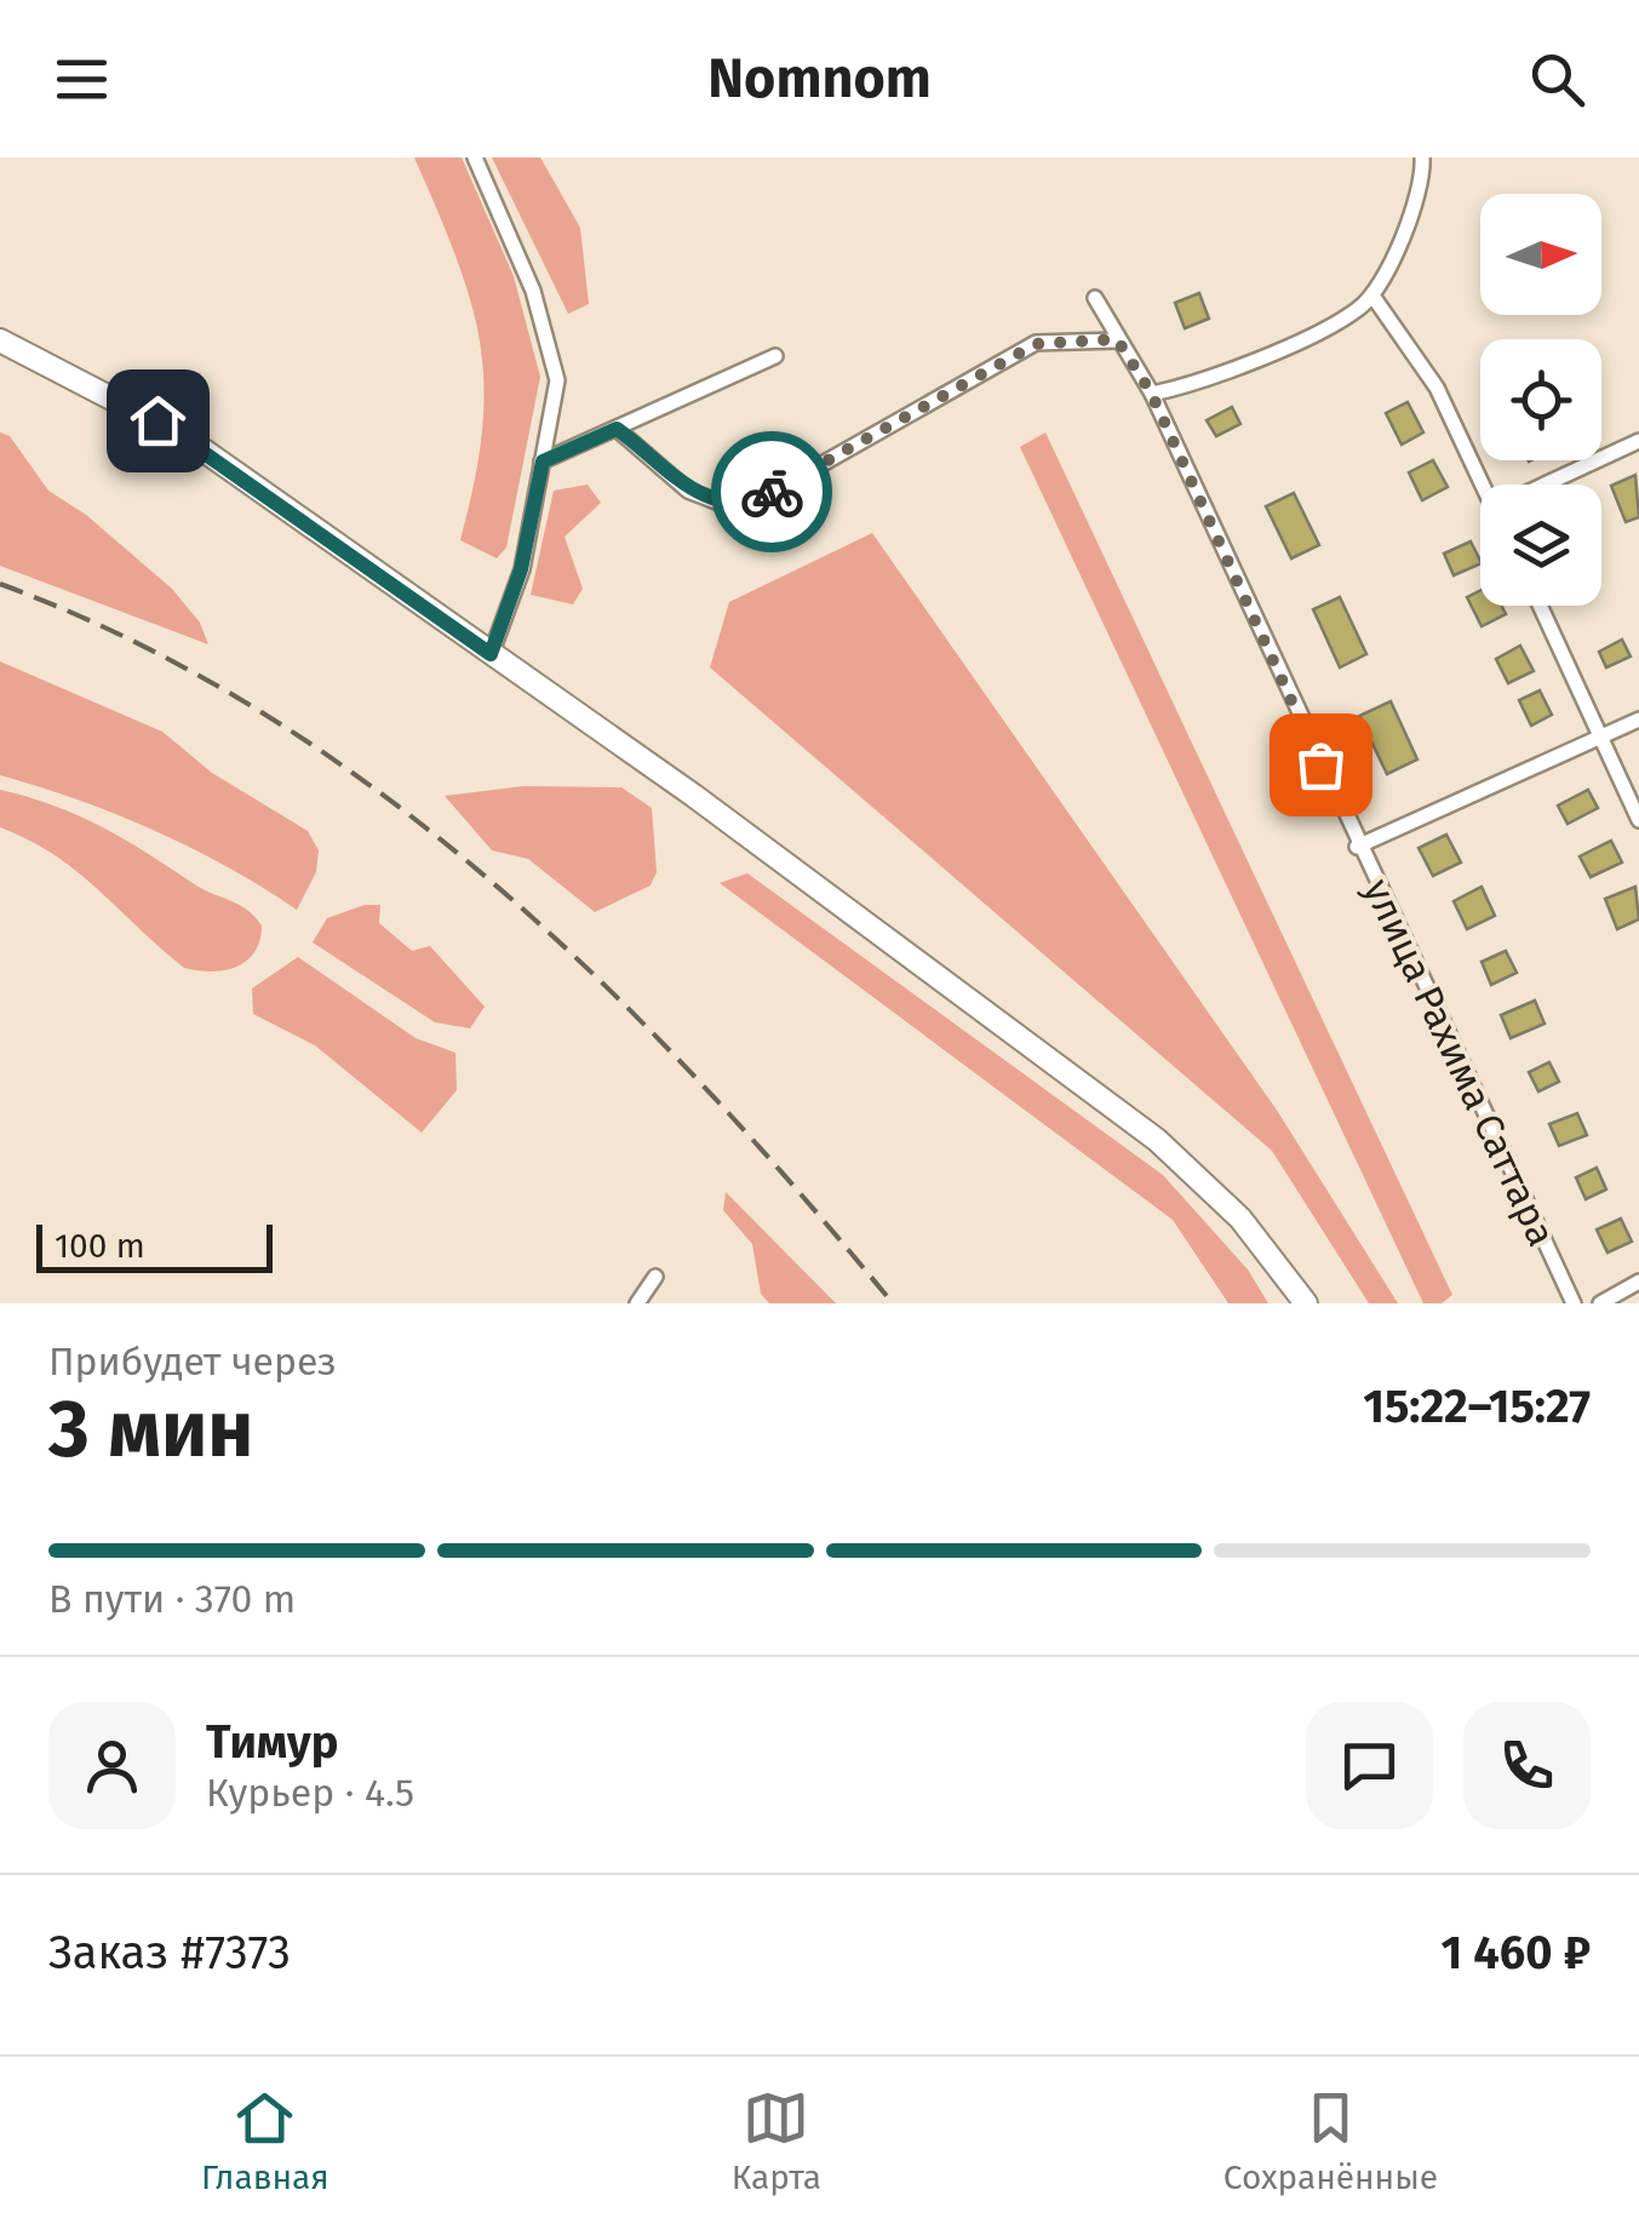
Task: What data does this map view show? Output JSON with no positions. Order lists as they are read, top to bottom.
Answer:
{
  "streets": {
    "street": ["улица Рахима Саттара"]
  },
  "scale_bar": "100 m",
  "north": "right",
  "page": {
    "header": "Nomnom",
    "scale": "100 m",
    "heading": ["3 мин", "Прибудет через", "15:22–15:27"],
    "panel": [
      "Тимур",
      "Курьер · 4.5",
      "Заказ #7373",
      "1 460 ₽"
    ],
    "bar": "В пути · 370 m",
    "tabs": ["Главная", "Карта", "Сохранённые"]
  }
}
